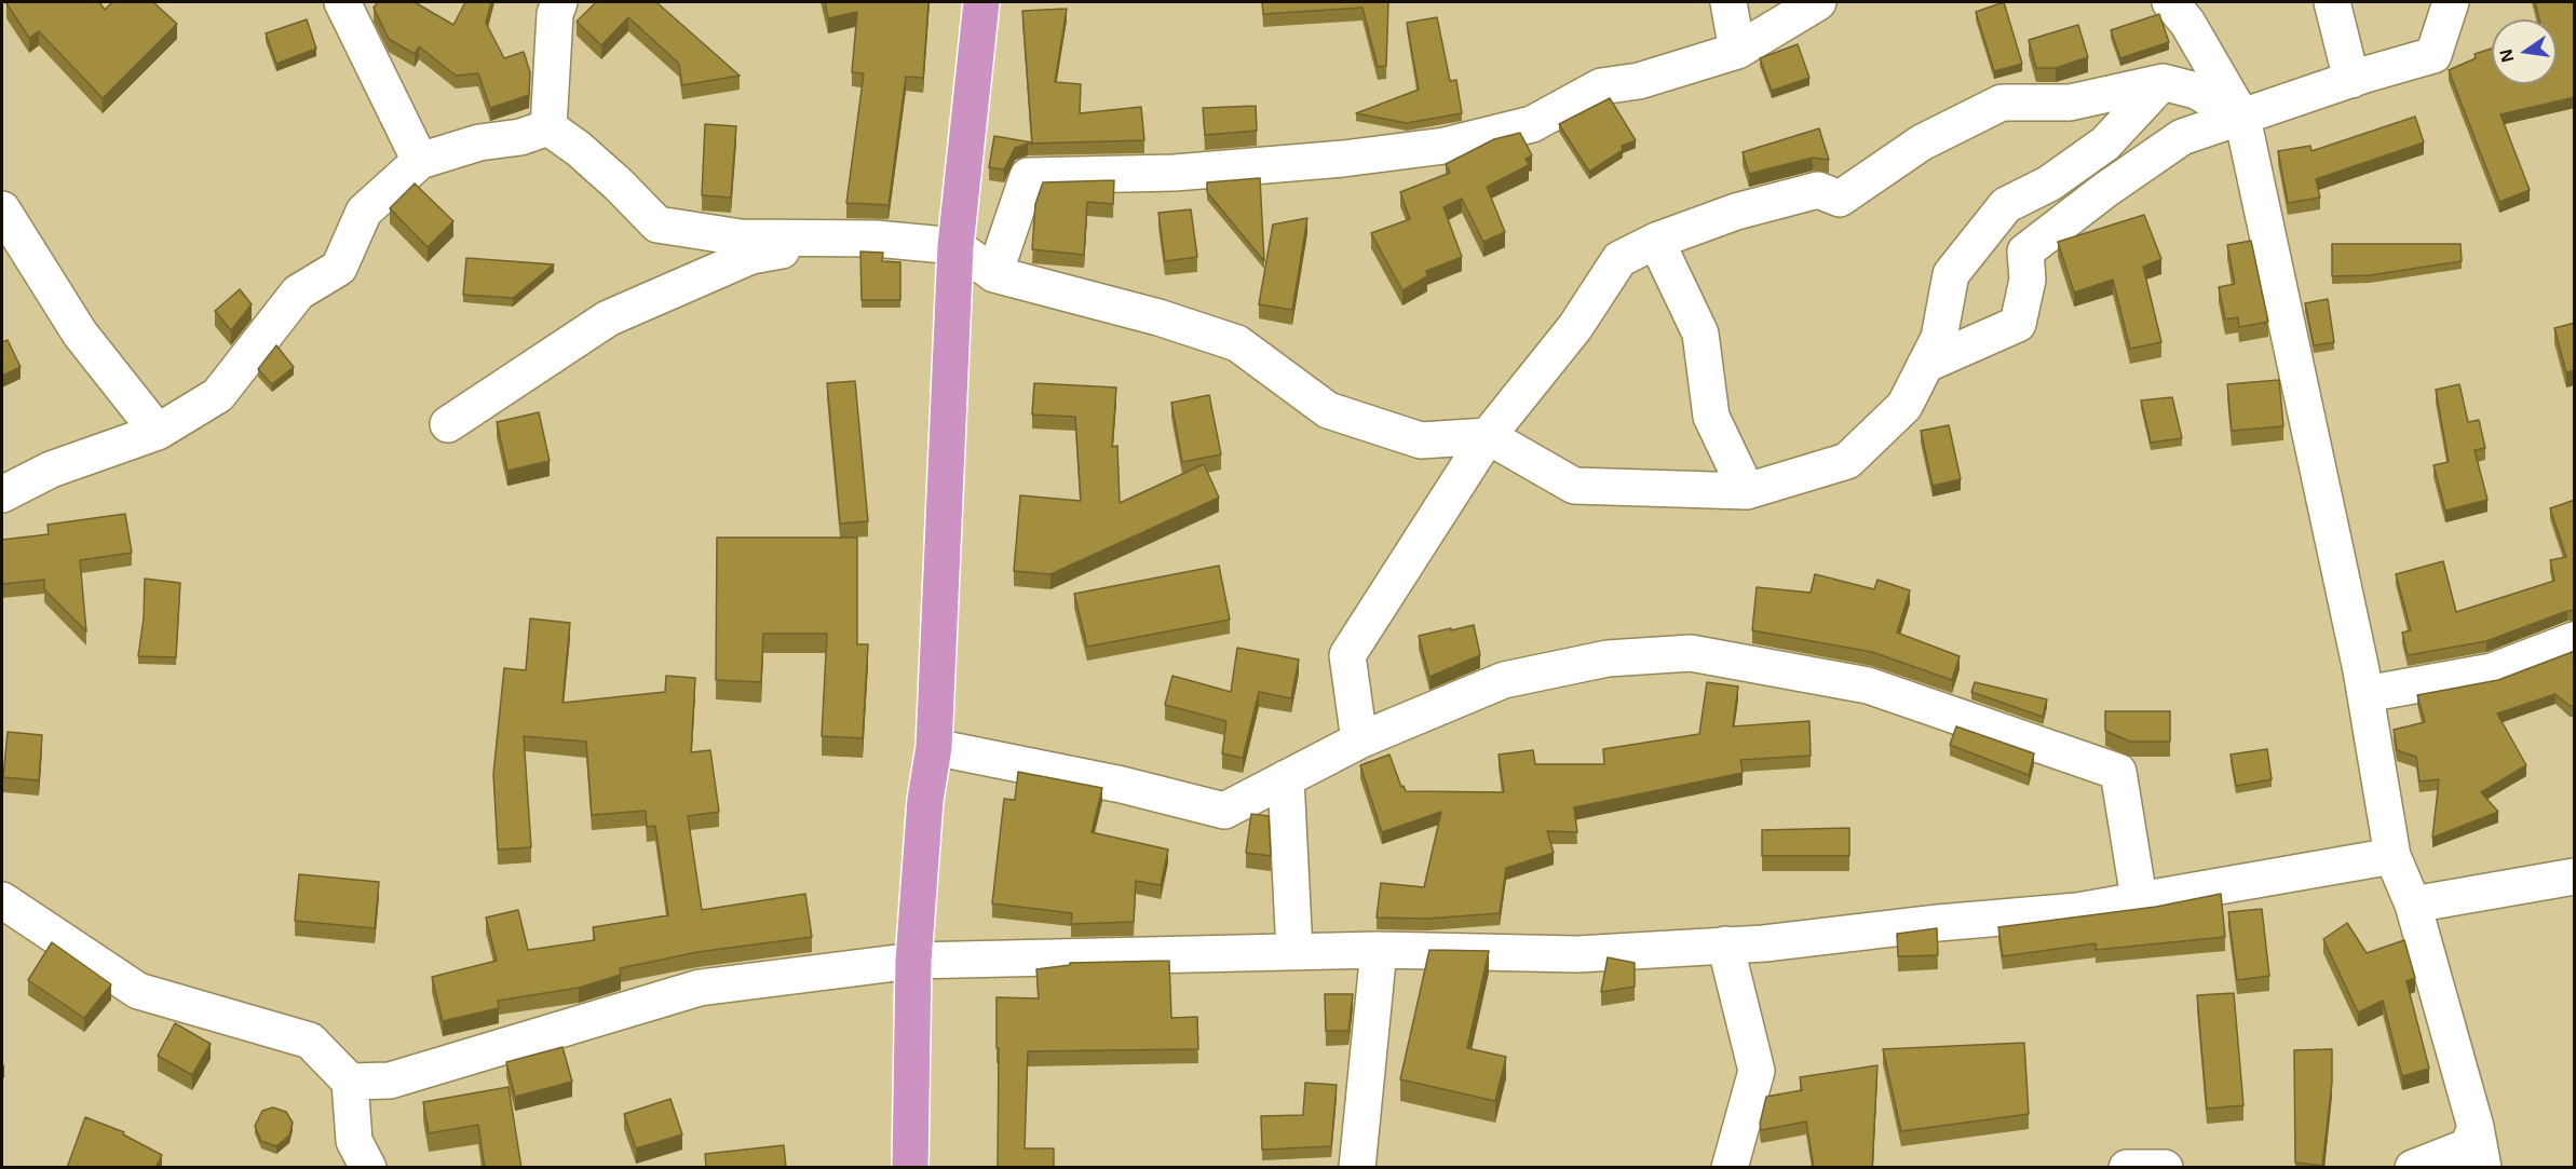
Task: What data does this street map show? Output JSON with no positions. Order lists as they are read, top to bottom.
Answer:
{
  "north": "left"
}
